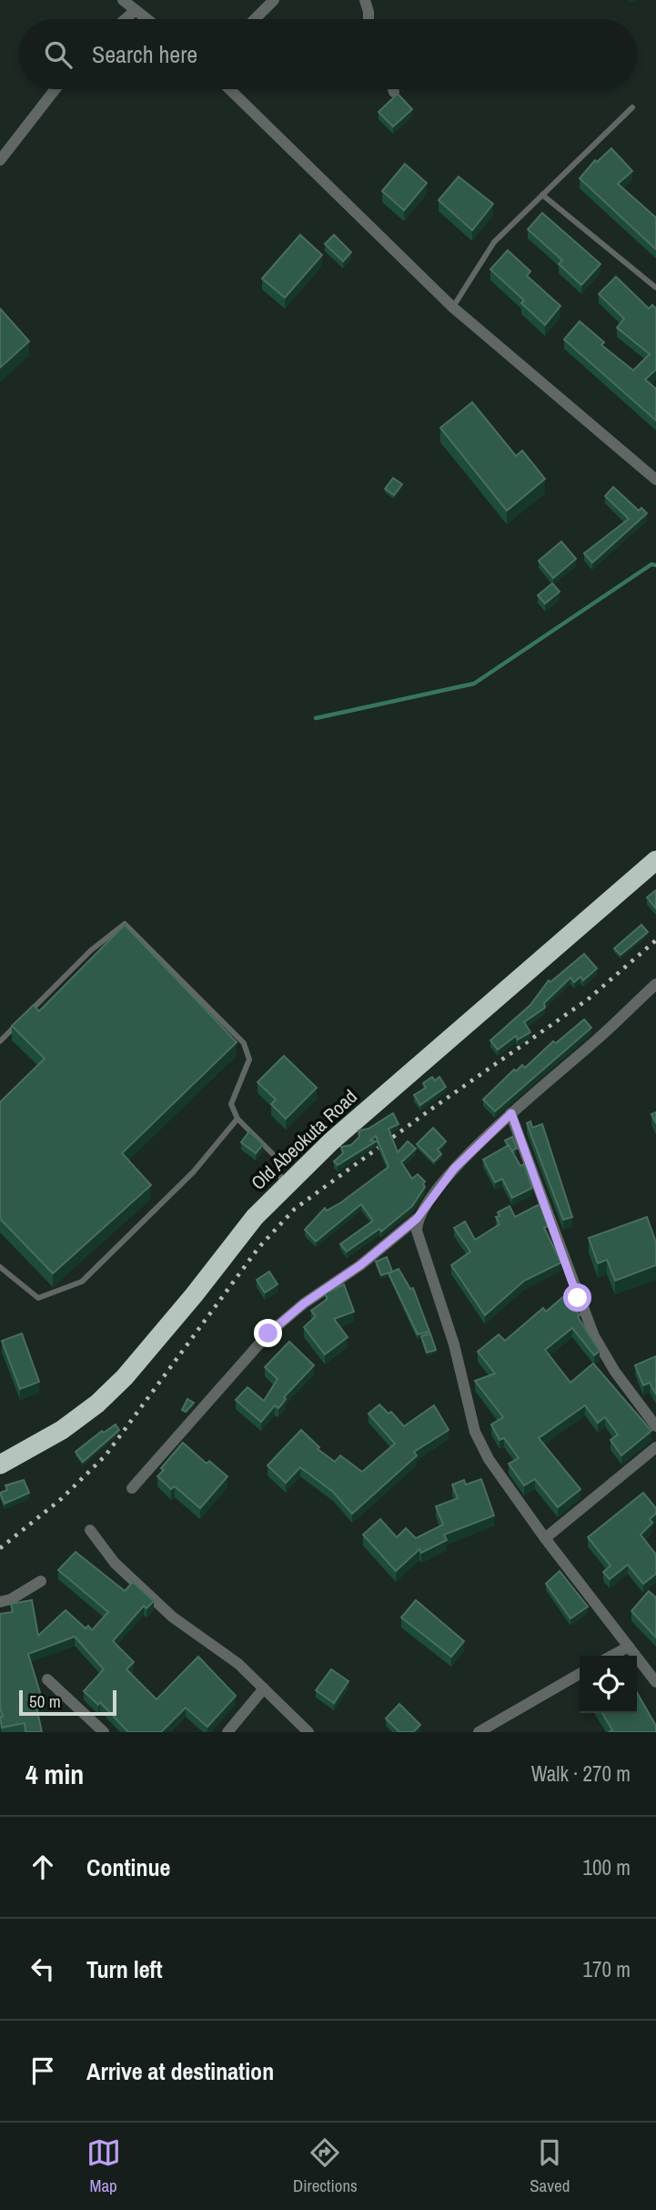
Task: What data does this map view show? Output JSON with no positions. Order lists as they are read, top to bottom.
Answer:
{
  "streets": {
    "highway": ["Old Abeokuta Road"]
  },
  "scale_bar": "50 m",
  "page": {
    "search": "Search here",
    "scale": "50 m",
    "heading": ["4 min", "Walk · 270 m"],
    "list": [
      ["Continue", "100 m"],
      ["Turn left", "170 m"],
      "Arrive at destination"
    ],
    "nav": ["Map", "Directions", "Saved"]
  }
}
